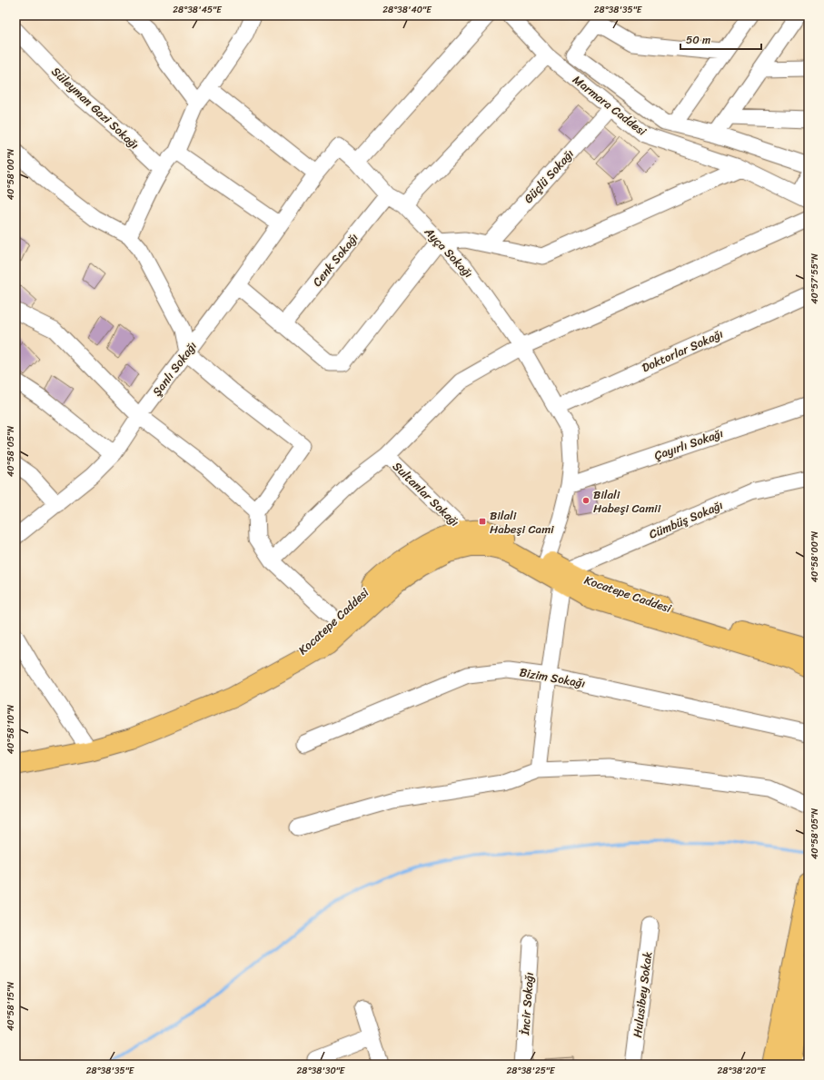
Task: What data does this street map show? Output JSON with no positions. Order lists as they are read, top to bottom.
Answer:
{
  "streets": {
    "main road": ["Kocatepe Caddesi"],
    "street": [
      "Marmara Caddesi",
      "Süleyman Gazi Sokağı",
      "Güçlü Sokağı",
      "Ayça Sokağı",
      "Cenk Sokağı",
      "Doktorlar Sokağı",
      "Şanlı Sokağı",
      "Çayırlı Sokağı",
      "Sultanlar Sokağı",
      "Cümbüş Sokağı",
      "Bizim Sokağı",
      "Hulusibey Sokak",
      "İncir Sokağı"
    ]
  },
  "crossings": [
    ["Marmara Caddesi", "Güçlü Sokağı"],
    ["Ayça Sokağı", "Cenk Sokağı"],
    ["Ayça Sokağı", "Doktorlar Sokağı"],
    ["Ayça Sokağı", "Şanlı Sokağı"],
    ["Ayça Sokağı", "Çayırlı Sokağı"],
    ["Ayça Sokağı", "Kocatepe Caddesi"],
    ["Sultanlar Sokağı", "Kocatepe Caddesi"],
    ["Cümbüş Sokağı", "Kocatepe Caddesi"]
  ],
  "places": {
    "other": ["Bilali Habeşi Camii"],
    "transit": ["Bilali Habeşi Cami"]
  },
  "scale_bar": "50 m",
  "coordinates": [
    "28°38'45\"E",
    "28°38'40\"E",
    "28°38'35\"E",
    "40°58'00\"N",
    "40°57'55\"N",
    "40°58'05\"N",
    "40°58'10\"N",
    "40°58'15\"N",
    "28°38'30\"E",
    "28°38'25\"E",
    "28°38'20\"E"
  ]
}
